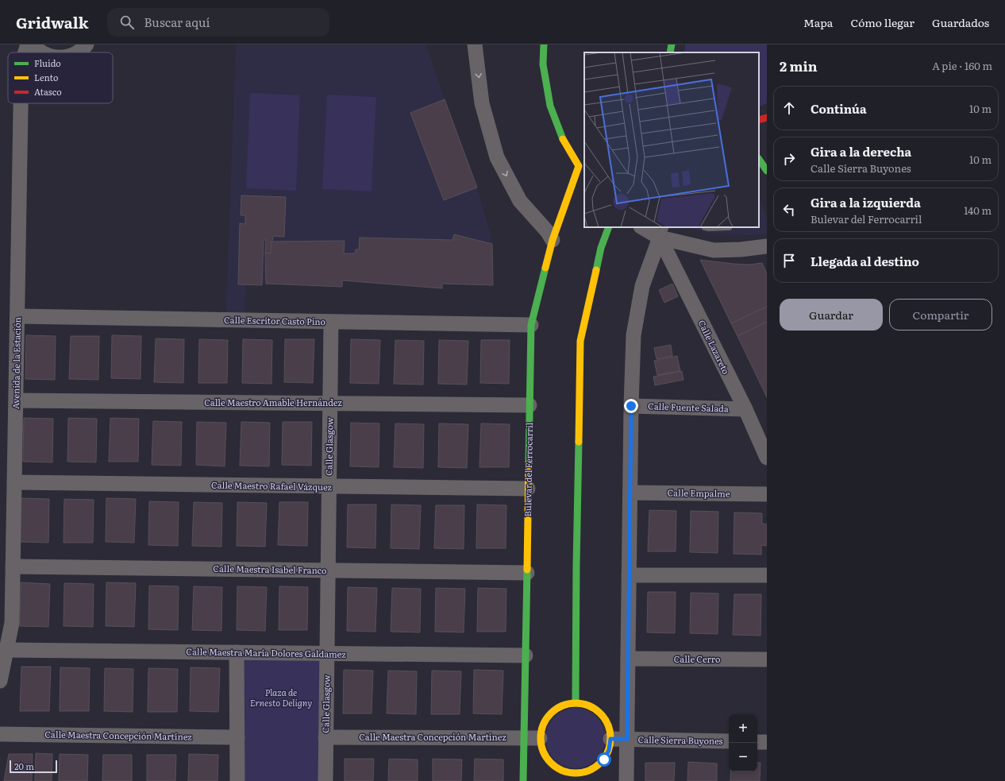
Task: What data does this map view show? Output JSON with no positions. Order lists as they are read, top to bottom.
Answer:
{
  "streets": {
    "street": [
      "Calle Escritor Casto Pino",
      "Calle Lazareto",
      "Avenida de la Estación",
      "Calle Maestro Amable Hernández",
      "Calle Fuente Salada",
      "Calle Glasgow",
      "Bulevar del Ferrocarril",
      "Calle Maestro Rafael Vázquez",
      "Calle Empalme",
      "Calle Maestra Isabel Franco",
      "Calle Maestra María Dolores Galdamez",
      "Calle Cerro",
      "Calle Maestra Concepción Martínez",
      "Calle Sierra Buyones"
    ]
  },
  "crossings": [
    ["Calle Escritor Casto Pino", "Avenida de la Estación"],
    ["Calle Escritor Casto Pino", "Calle Glasgow"],
    ["Calle Escritor Casto Pino", "Bulevar del Ferrocarril"],
    ["Calle Lazareto", "Calle Fuente Salada"],
    ["Avenida de la Estación", "Calle Maestro Amable Hernández"],
    ["Avenida de la Estación", "Calle Maestro Rafael Vázquez"],
    ["Avenida de la Estación", "Calle Maestra Isabel Franco"],
    ["Avenida de la Estación", "Calle Maestra María Dolores Galdamez"],
    ["Calle Maestro Amable Hernández", "Calle Glasgow"],
    ["Calle Maestro Amable Hernández", "Bulevar del Ferrocarril"],
    ["Calle Glasgow", "Calle Maestro Rafael Vázquez"],
    ["Calle Glasgow", "Calle Maestra Isabel Franco"],
    ["Calle Glasgow", "Calle Maestra María Dolores Galdamez"],
    ["Calle Glasgow", "Calle Maestra Concepción Martínez"],
    ["Bulevar del Ferrocarril", "Calle Maestro Rafael Vázquez"],
    ["Bulevar del Ferrocarril", "Calle Maestra Isabel Franco"],
    ["Bulevar del Ferrocarril", "Calle Maestra María Dolores Galdamez"],
    ["Bulevar del Ferrocarril", "Calle Maestra Concepción Martínez"],
    ["Calle Maestra Concepción Martínez", "Calle Sierra Buyones"]
  ],
  "parks": ["Plaza de Ernesto Deligny"],
  "legend": ["Fluido", "Lento", "Atasco"],
  "scale_bar": "20 m",
  "page": {
    "header": "Gridwalk",
    "search": "Buscar aquí",
    "nav": ["Mapa", "Cómo llegar", "Guardados"],
    "heading": ["2 min", "A pie · 160 m"],
    "list": [
      ["Continúa", "10 m"],
      ["Gira a la derecha", "Calle Sierra Buyones", "10 m"],
      ["Gira a la izquierda", "Bulevar del Ferrocarril", "140 m"],
      "Llegada al destino"
    ],
    "buttons": ["Guardar", "Compartir"],
    "map_buttons": ["+", "−"],
    "scale": "20 m"
  }
}
